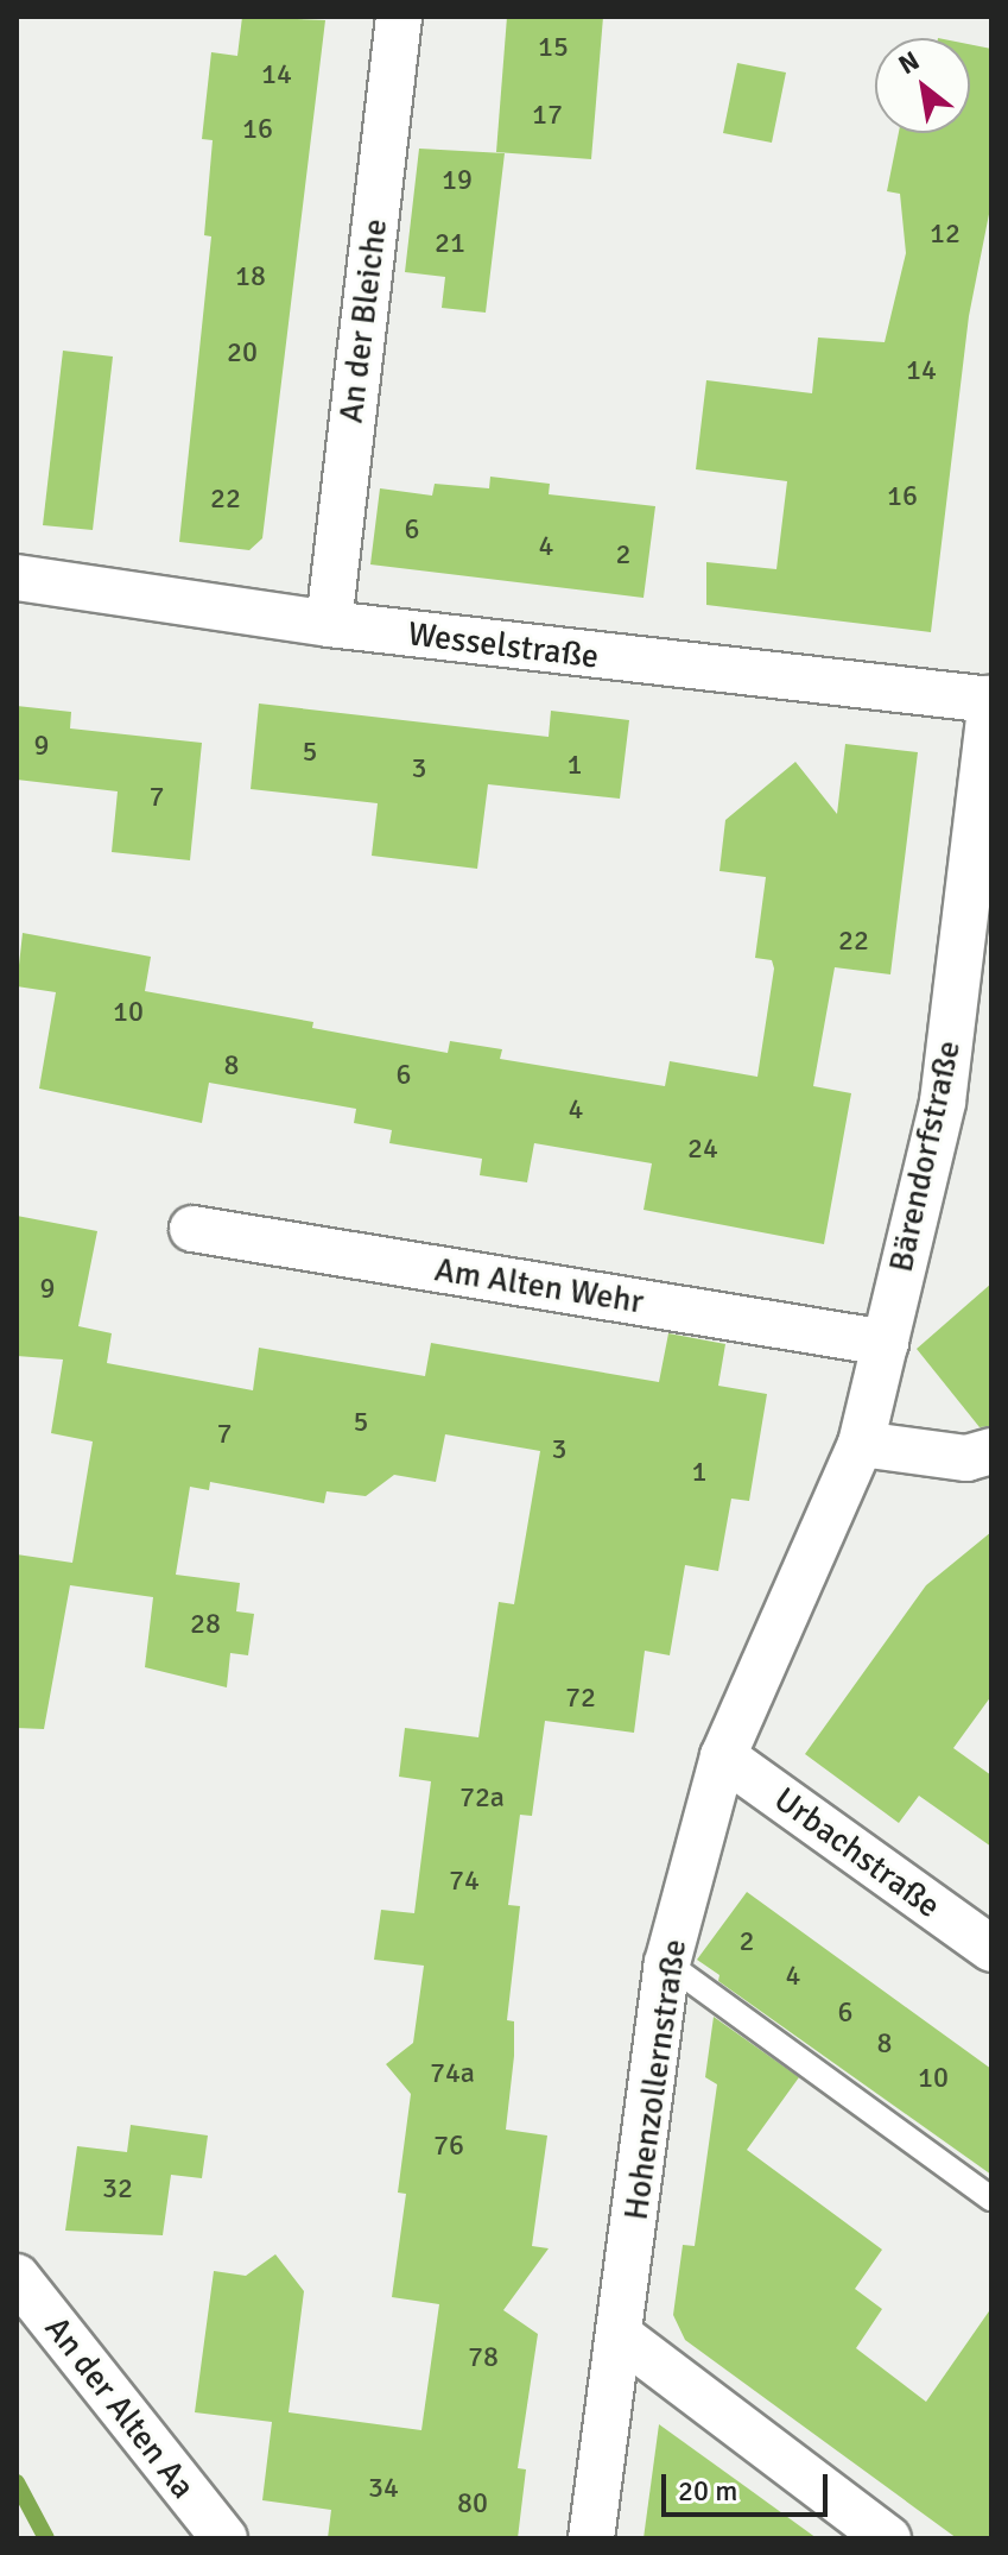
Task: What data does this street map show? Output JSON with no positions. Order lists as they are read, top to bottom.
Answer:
{
  "streets": {
    "street": [
      "An der Bleiche",
      "Wesselstraße",
      "Bärendorfstraße",
      "Am Alten Wehr",
      "Urbachstraße",
      "Hohenzollernstraße",
      "An der Alten Aa"
    ]
  },
  "crossings": [
    ["An der Bleiche", "Wesselstraße"],
    ["Wesselstraße", "Bärendorfstraße"],
    ["Bärendorfstraße", "Am Alten Wehr"],
    ["Bärendorfstraße", "Hohenzollernstraße"],
    ["Urbachstraße", "Hohenzollernstraße"]
  ],
  "house_numbers": [
    "15",
    "14",
    "17",
    "16",
    "19",
    "12",
    "21",
    "18",
    "20",
    "14",
    "16",
    "22",
    "6",
    "4",
    "2",
    "9",
    "5",
    "1",
    "3",
    "7",
    "22",
    "10",
    "8",
    "6",
    "4",
    "24",
    "9",
    "5",
    "7",
    "3",
    "1",
    "28",
    "72",
    "72a",
    "74",
    "2",
    "4",
    "6",
    "8",
    "74a",
    "10",
    "76",
    "32",
    "78",
    "34",
    "80"
  ],
  "scale_bar": "20 m",
  "north": "top left"
}
